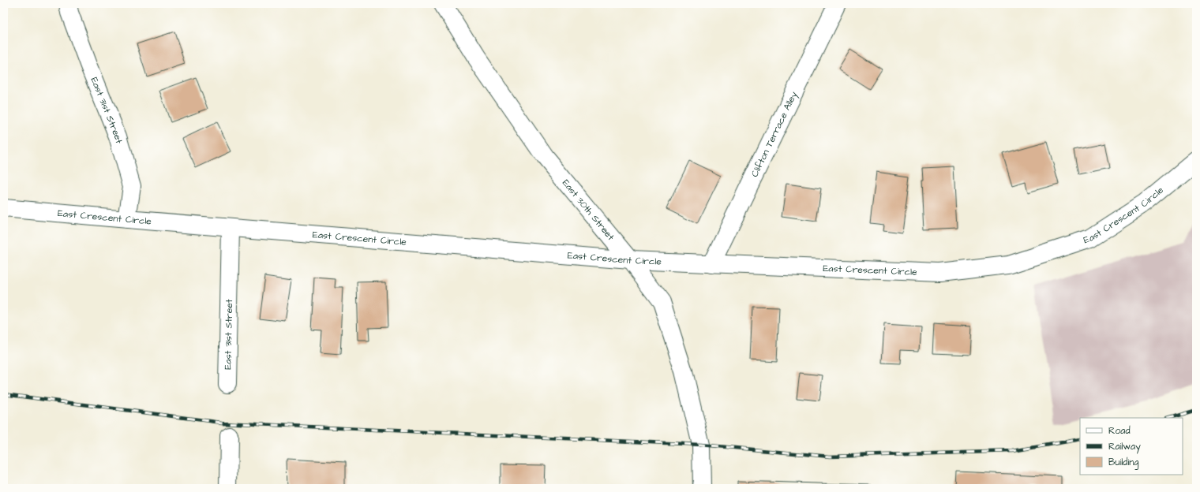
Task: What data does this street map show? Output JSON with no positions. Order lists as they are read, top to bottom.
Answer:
{
  "streets": {
    "street": [
      "East 31st Street",
      "Clifton Terrace Alley",
      "East 30th Street",
      "East Crescent Circle"
    ]
  },
  "crossings": [
    ["East 31st Street", "East Crescent Circle"],
    ["Clifton Terrace Alley", "East Crescent Circle"],
    ["East 30th Street", "East Crescent Circle"]
  ],
  "legend": ["Road", "Railway", "Building"]
}
